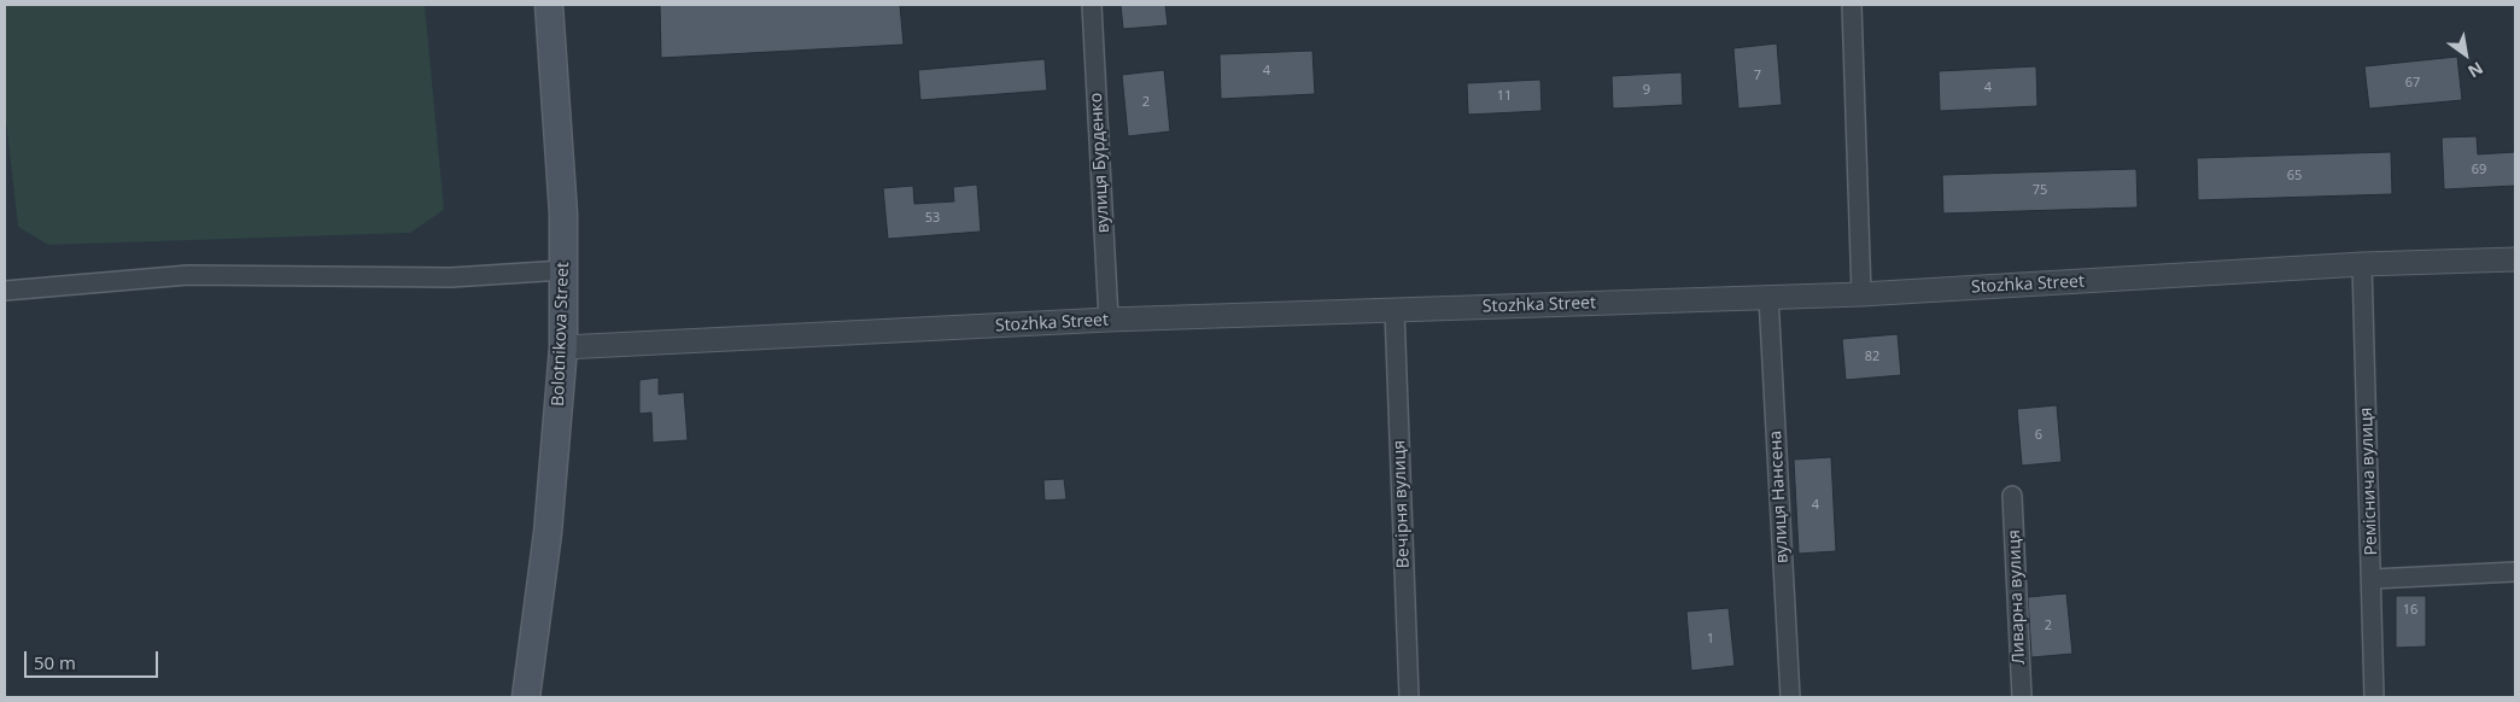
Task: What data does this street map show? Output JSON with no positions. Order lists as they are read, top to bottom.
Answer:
{
  "streets": {
    "main road": ["Bolotnikova Street"],
    "street": [
      "вулиця Бурденко",
      "Stozhka Street",
      "Реміснича вулиця",
      "вулиця Нансена",
      "Вечірня вулиця",
      "Ливарна вулиця"
    ]
  },
  "crossings": [
    ["вулиця Бурденко", "Stozhka Street"],
    ["Stozhka Street", "Bolotnikova Street"],
    ["Stozhka Street", "Реміснича вулиця"],
    ["Stozhka Street", "вулиця Нансена"],
    ["Stozhka Street", "Вечірня вулиця"]
  ],
  "house_numbers": [
    "4",
    "7",
    "67",
    "4",
    "9",
    "11",
    "2",
    "69",
    "65",
    "75",
    "53",
    "82",
    "6",
    "4",
    "16",
    "2",
    "1"
  ],
  "scale_bar": "50 m",
  "north": "bottom right"
}
